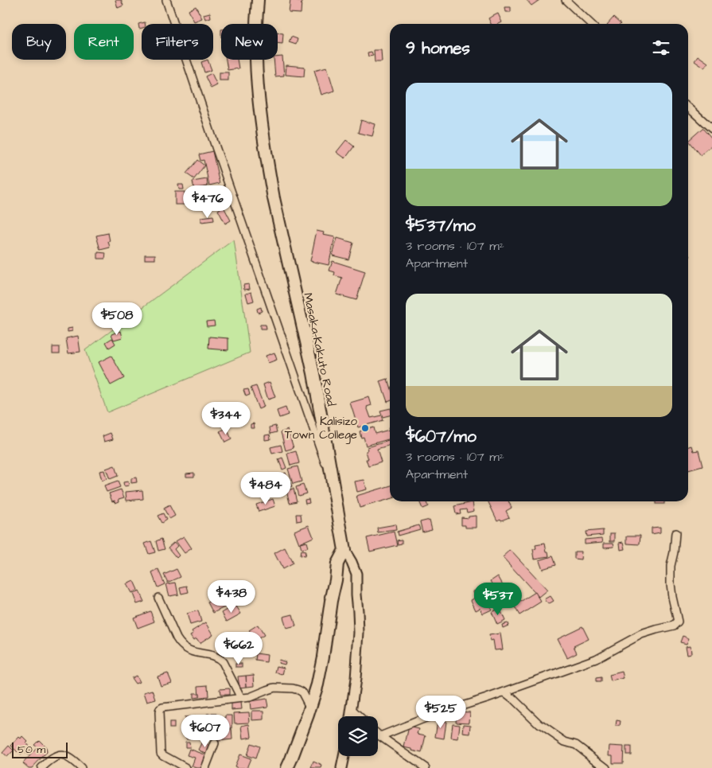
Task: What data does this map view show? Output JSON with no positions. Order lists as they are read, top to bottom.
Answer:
{
  "streets": {
    "highway": ["Masaka-Kakuto Road"]
  },
  "places": ["Kalisizo Town College"],
  "scale_bar": "50 m",
  "page": {
    "chip": [
      "Buy",
      "Rent",
      "Filters",
      "New"
    ],
    "heading": "9 homes",
    "list": [
      {
        "name": "$537/mo",
        "note": "3 rooms · 107 m² · Apartment"
      },
      {
        "name": "$607/mo",
        "note": "3 rooms · 107 m² · Apartment"
      }
    ],
    "price": [
      "$476",
      "$508",
      "$344",
      "$484",
      "$438",
      "$537",
      "$662",
      "$525",
      "$607"
    ],
    "scale": "50 m"
  }
}
